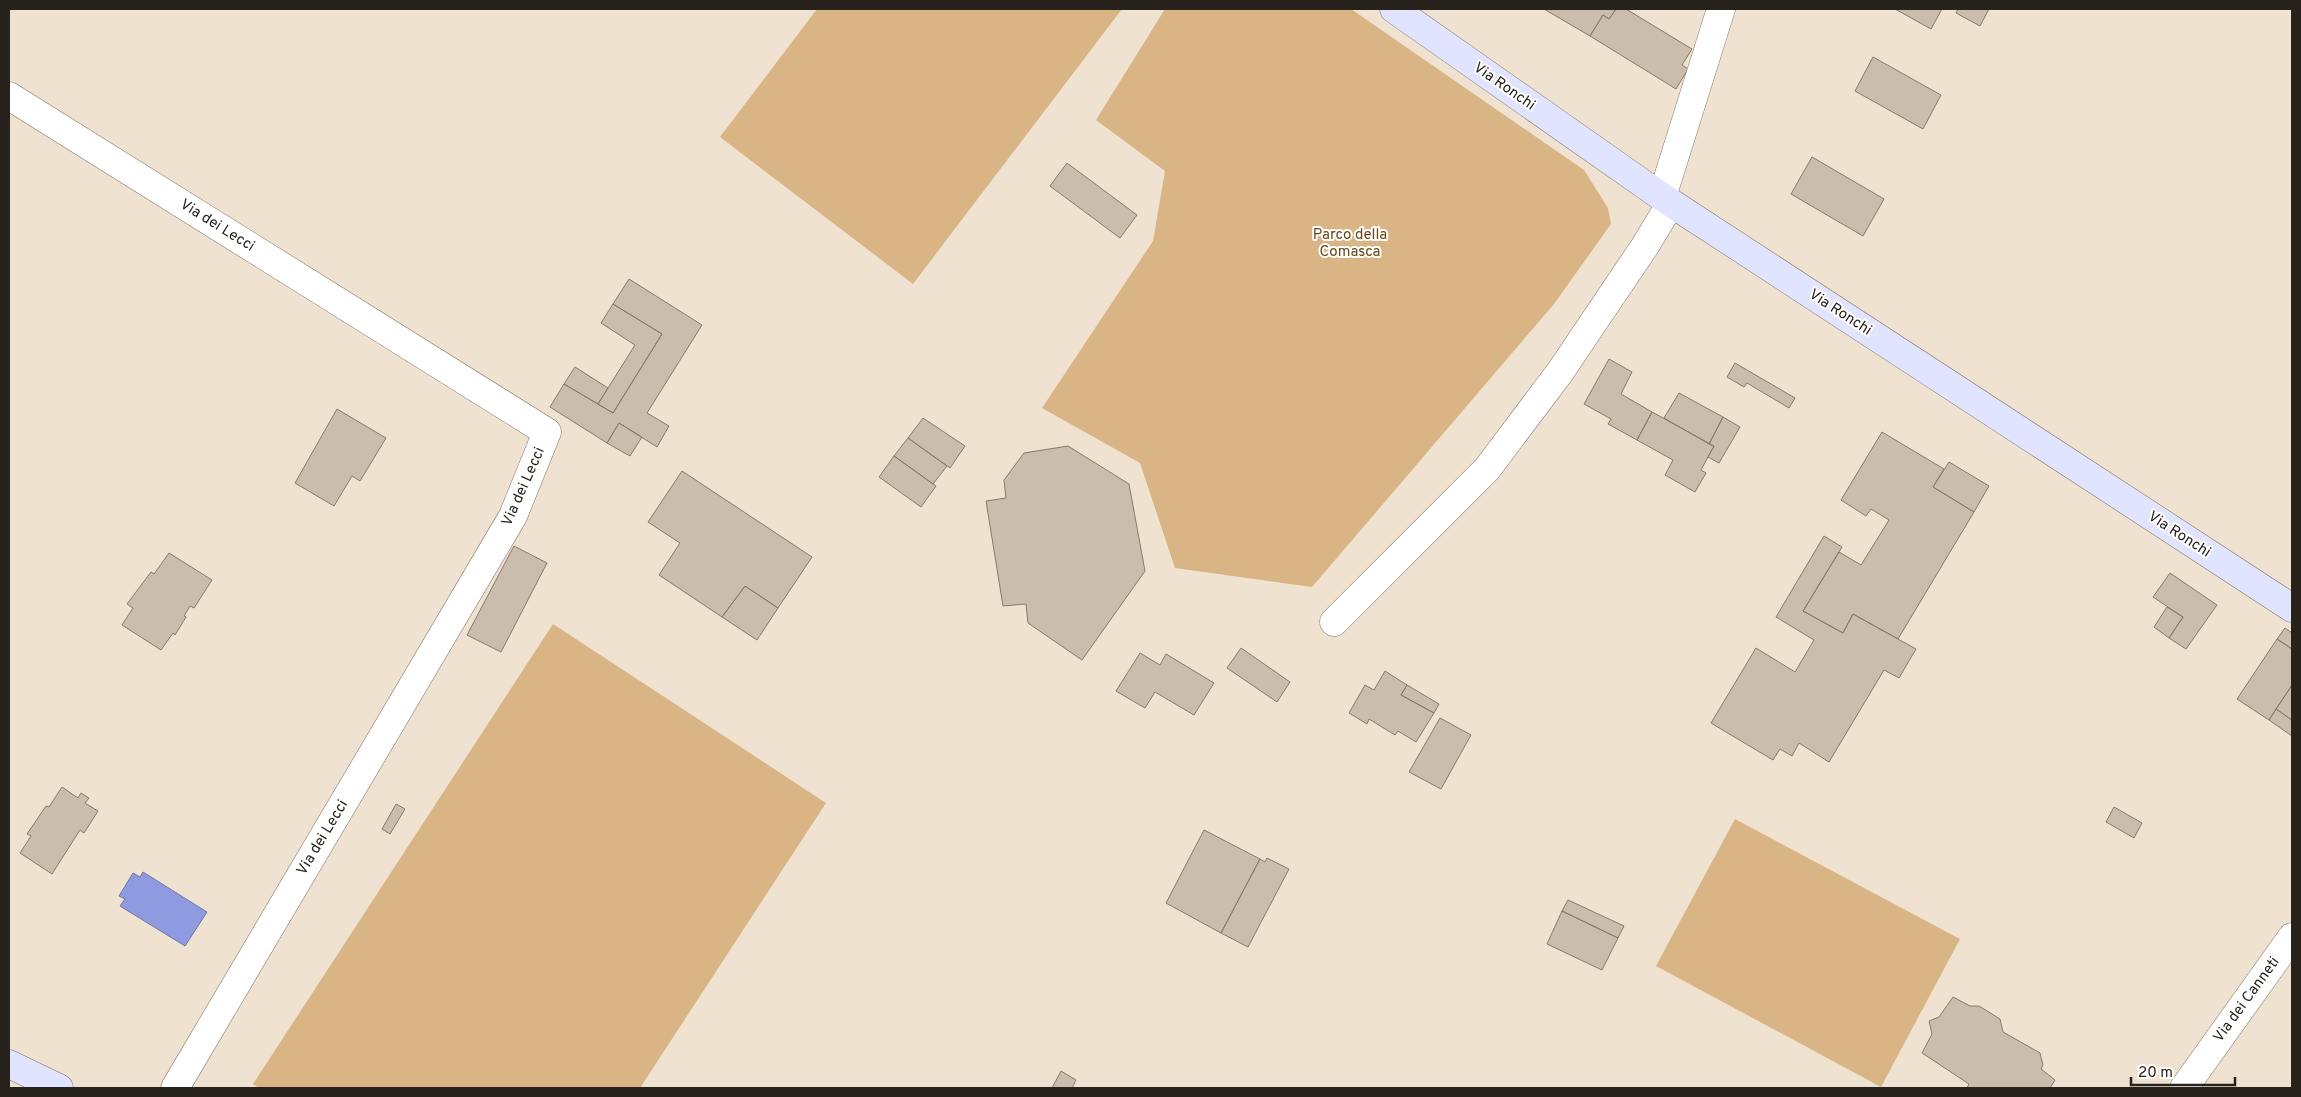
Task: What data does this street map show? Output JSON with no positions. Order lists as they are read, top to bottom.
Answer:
{
  "streets": {
    "street": ["Via Ronchi", "Via dei Lecci", "Via dei Canneti"]
  },
  "parks": ["Parco della Comasca"],
  "scale_bar": "20 m"
}
